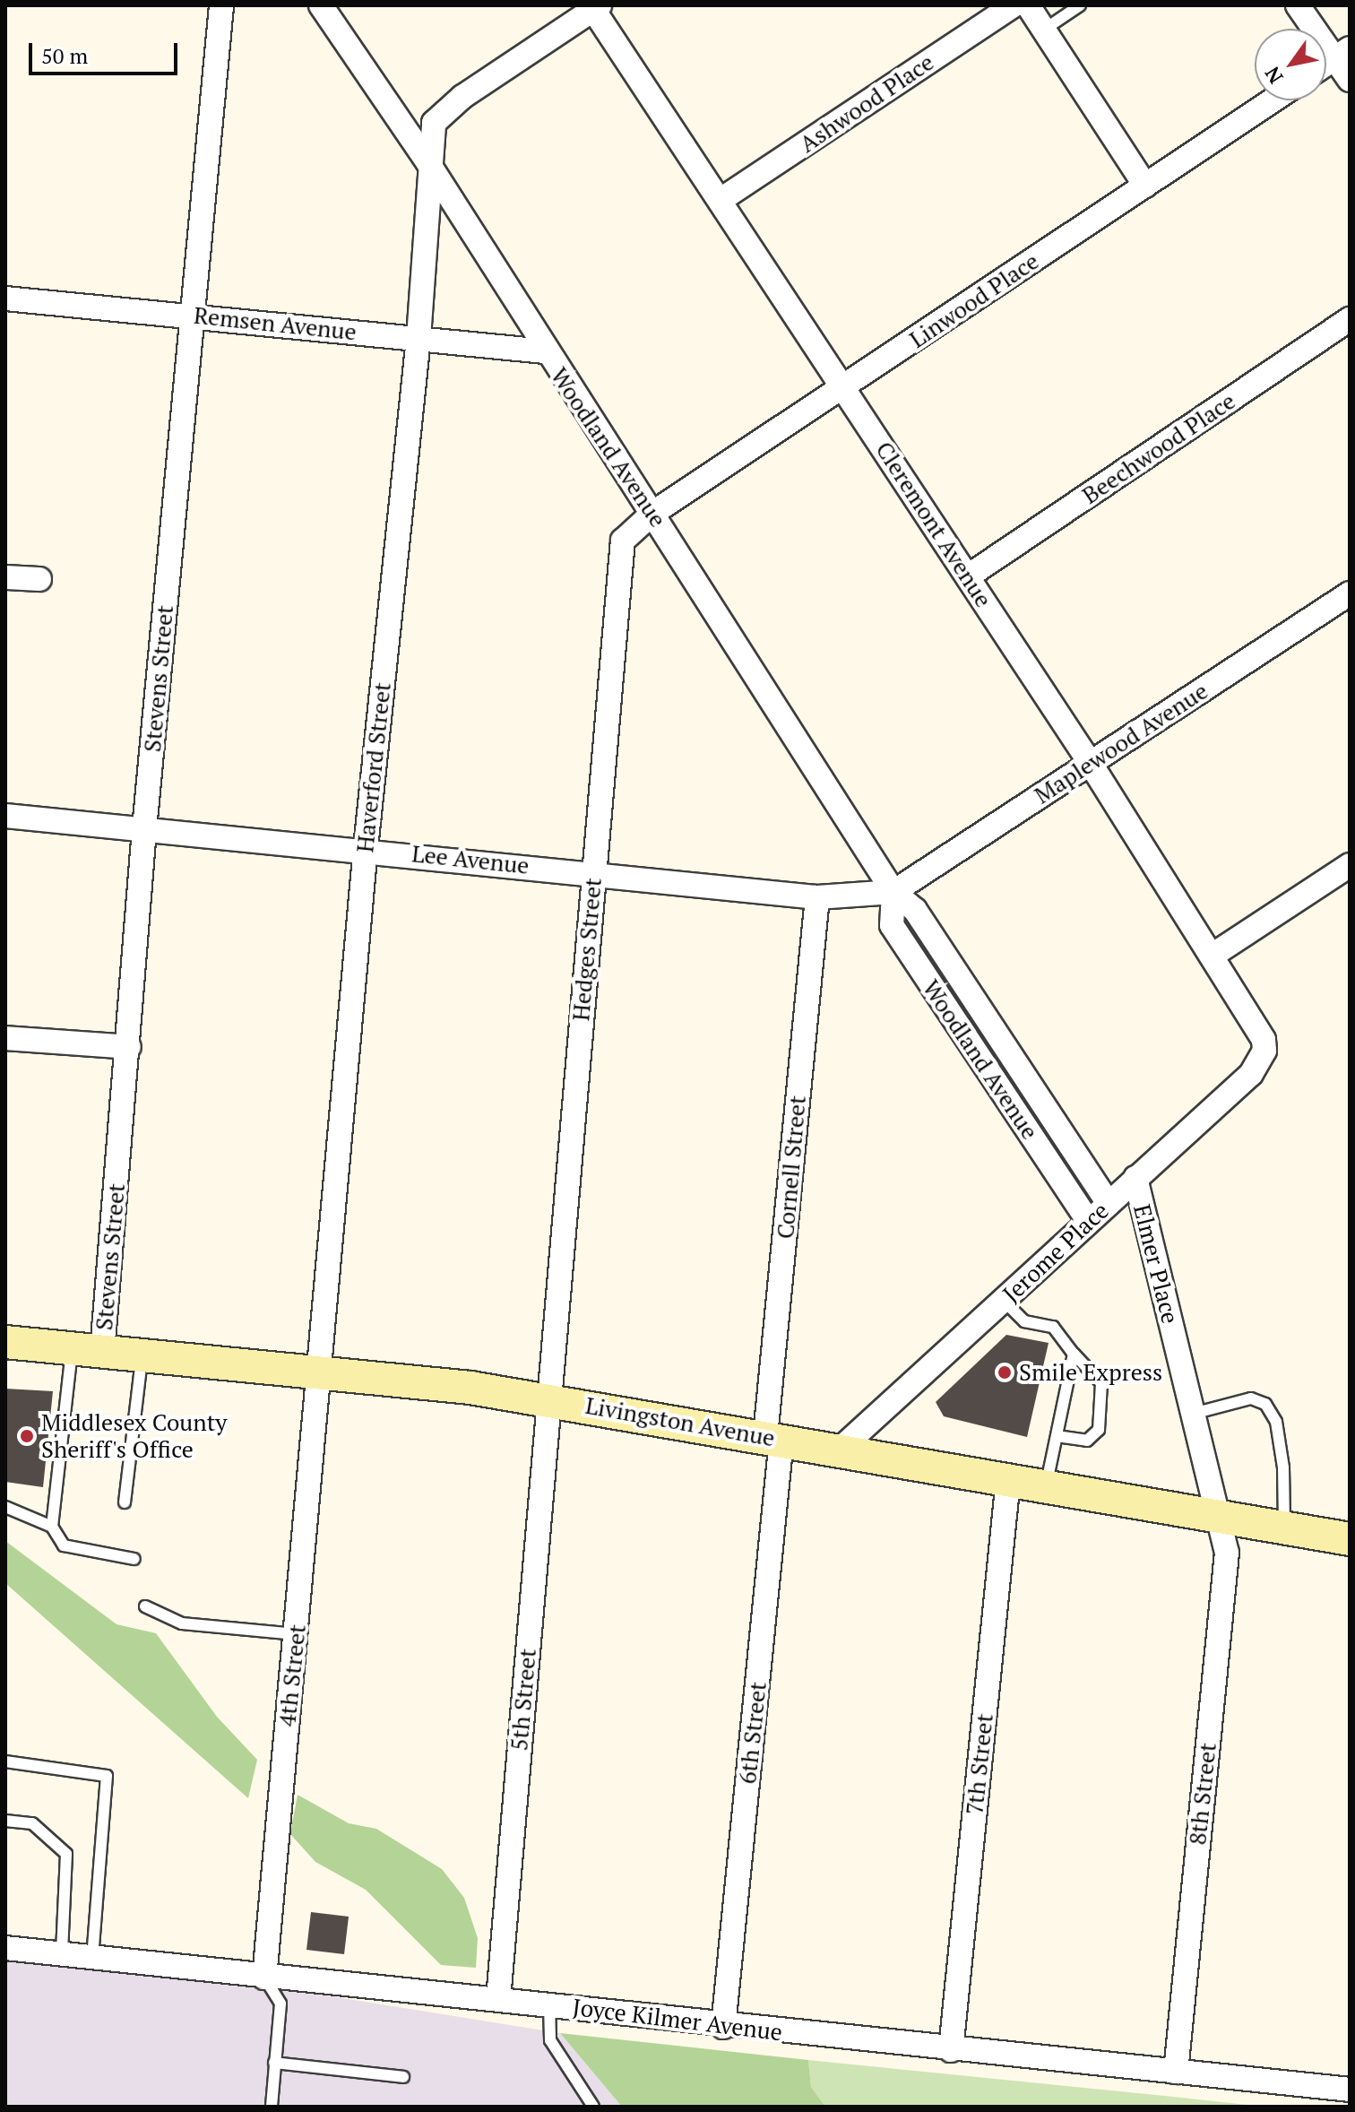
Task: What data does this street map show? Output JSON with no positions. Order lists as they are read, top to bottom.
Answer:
{
  "streets": {
    "main road": ["Livingston Avenue"],
    "street": [
      "Ashwood Place",
      "Linwood Place",
      "Remsen Avenue",
      "Woodland Avenue",
      "Beechwood Place",
      "Cleremont Avenue",
      "Stevens Street",
      "Maplewood Avenue",
      "Haverford Street",
      "Lee Avenue",
      "Hedges Street",
      "Cornell Street",
      "Jerome Place",
      "Elmer Place",
      "4th Street",
      "5th Street",
      "6th Street",
      "7th Street",
      "8th Street",
      "Joyce Kilmer Avenue"
    ]
  },
  "crossings": [
    ["Ashwood Place", "Cleremont Avenue"],
    ["Linwood Place", "Woodland Avenue"],
    ["Linwood Place", "Cleremont Avenue"],
    ["Linwood Place", "Hedges Street"],
    ["Remsen Avenue", "Woodland Avenue"],
    ["Remsen Avenue", "Stevens Street"],
    ["Remsen Avenue", "Haverford Street"],
    ["Woodland Avenue", "Maplewood Avenue"],
    ["Woodland Avenue", "Haverford Street"],
    ["Woodland Avenue", "Lee Avenue"],
    ["Woodland Avenue", "Hedges Street"],
    ["Woodland Avenue", "Jerome Place"],
    ["Beechwood Place", "Cleremont Avenue"],
    ["Cleremont Avenue", "Maplewood Avenue"],
    ["Cleremont Avenue", "Haverford Street"],
    ["Cleremont Avenue", "Jerome Place"],
    ["Stevens Street", "Lee Avenue"],
    ["Stevens Street", "Livingston Avenue"],
    ["Maplewood Avenue", "Lee Avenue"],
    ["Haverford Street", "Lee Avenue"],
    ["Haverford Street", "Livingston Avenue"],
    ["Haverford Street", "4th Street"],
    ["Lee Avenue", "Hedges Street"],
    ["Lee Avenue", "Cornell Street"],
    ["Hedges Street", "Livingston Avenue"],
    ["Hedges Street", "5th Street"],
    ["Cornell Street", "Livingston Avenue"],
    ["Cornell Street", "6th Street"],
    ["Jerome Place", "Elmer Place"],
    ["Jerome Place", "Livingston Avenue"],
    ["Elmer Place", "Livingston Avenue"],
    ["Elmer Place", "8th Street"],
    ["Livingston Avenue", "4th Street"],
    ["Livingston Avenue", "5th Street"],
    ["Livingston Avenue", "6th Street"],
    ["Livingston Avenue", "7th Street"],
    ["Livingston Avenue", "8th Street"],
    ["4th Street", "Joyce Kilmer Avenue"],
    ["5th Street", "Joyce Kilmer Avenue"],
    ["6th Street", "Joyce Kilmer Avenue"],
    ["7th Street", "Joyce Kilmer Avenue"],
    ["8th Street", "Joyce Kilmer Avenue"]
  ],
  "places": ["Smile Express", "Middlesex County Sheriff's Office"],
  "scale_bar": "50 m",
  "north": "bottom left"
}
